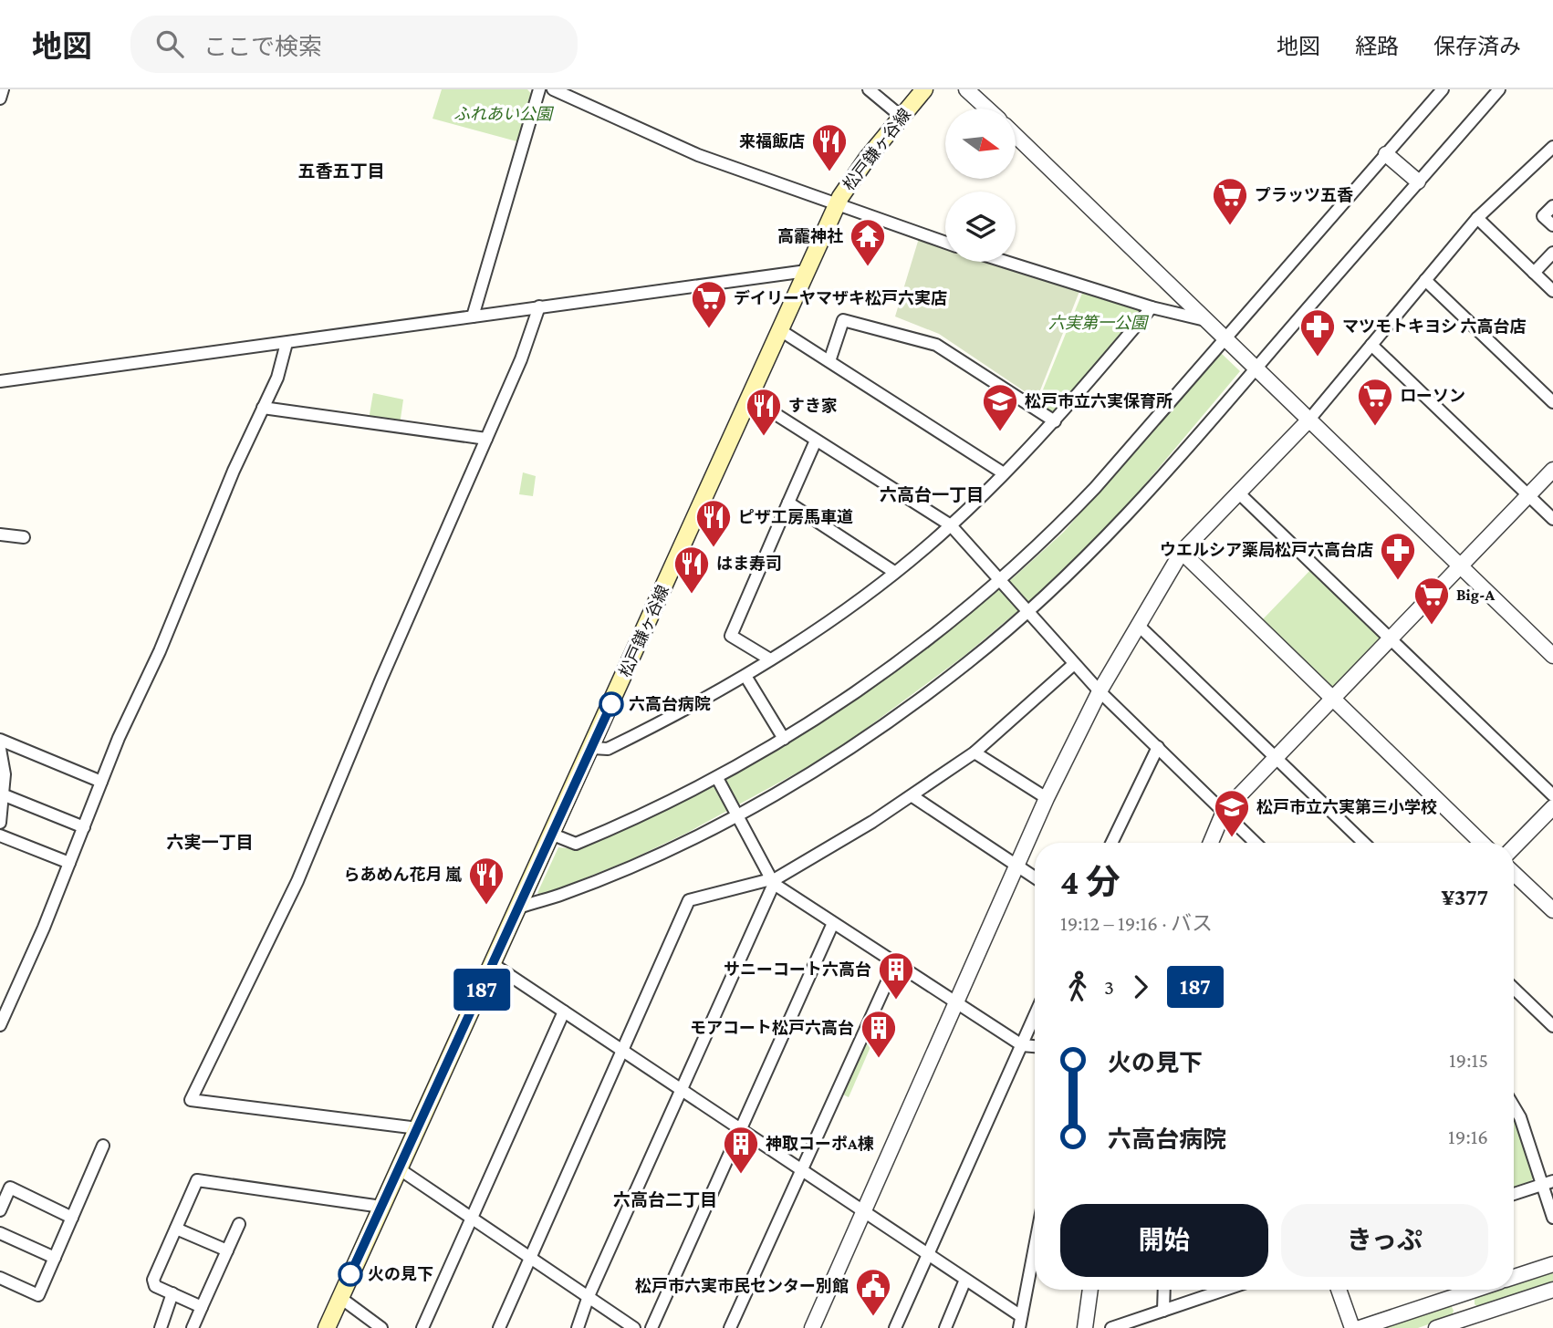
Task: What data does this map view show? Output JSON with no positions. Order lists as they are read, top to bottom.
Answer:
{
  "streets": {
    "main road": ["松戸鎌ヶ谷線"]
  },
  "districts": [
    "五香五丁目",
    "六高台一丁目",
    "六実一丁目",
    "六高台二丁目"
  ],
  "parks": ["ふれあい公園", "六実第一公園"],
  "places": {
    "restaurant": [
      "来福飯店",
      "すき家",
      "ピザ工房馬車道",
      "はま寿司",
      "らあめん花月 嵐"
    ],
    "supermarket": [
      "プラッツ五香",
      "デイリーヤマザキ松戸六実店",
      "ローソン",
      "Big-A"
    ],
    "temple": ["高靇神社"],
    "pharmacy": ["マツモトキヨシ 六高台店", "ウエルシア薬局松戸六高台店"],
    "school or university": ["松戸市立六実保育所", "松戸市立六実第三小学校"],
    "other": ["六高台病院", "火の見下"],
    "building": ["サニーコート六高台", "モアコート松戸六高台", "神取コーポA棟"],
    "public building": ["松戸市六実市民センター別館"]
  },
  "lines": ["bus line 187"],
  "north": "right",
  "page": {
    "header": "地図",
    "search": "ここで検索",
    "nav": ["地図", "経路", "保存済み"],
    "on_map": "187",
    "heading": ["4 分", "19:12 – 19:16 · バス", "¥377"],
    "legs": ["3", "187"],
    "list": [
      {
        "name": "火の見下",
        "value": "19:15"
      },
      {
        "name": "六高台病院",
        "value": "19:16"
      }
    ],
    "buttons": ["開始", "きっぷ"]
  }
}
